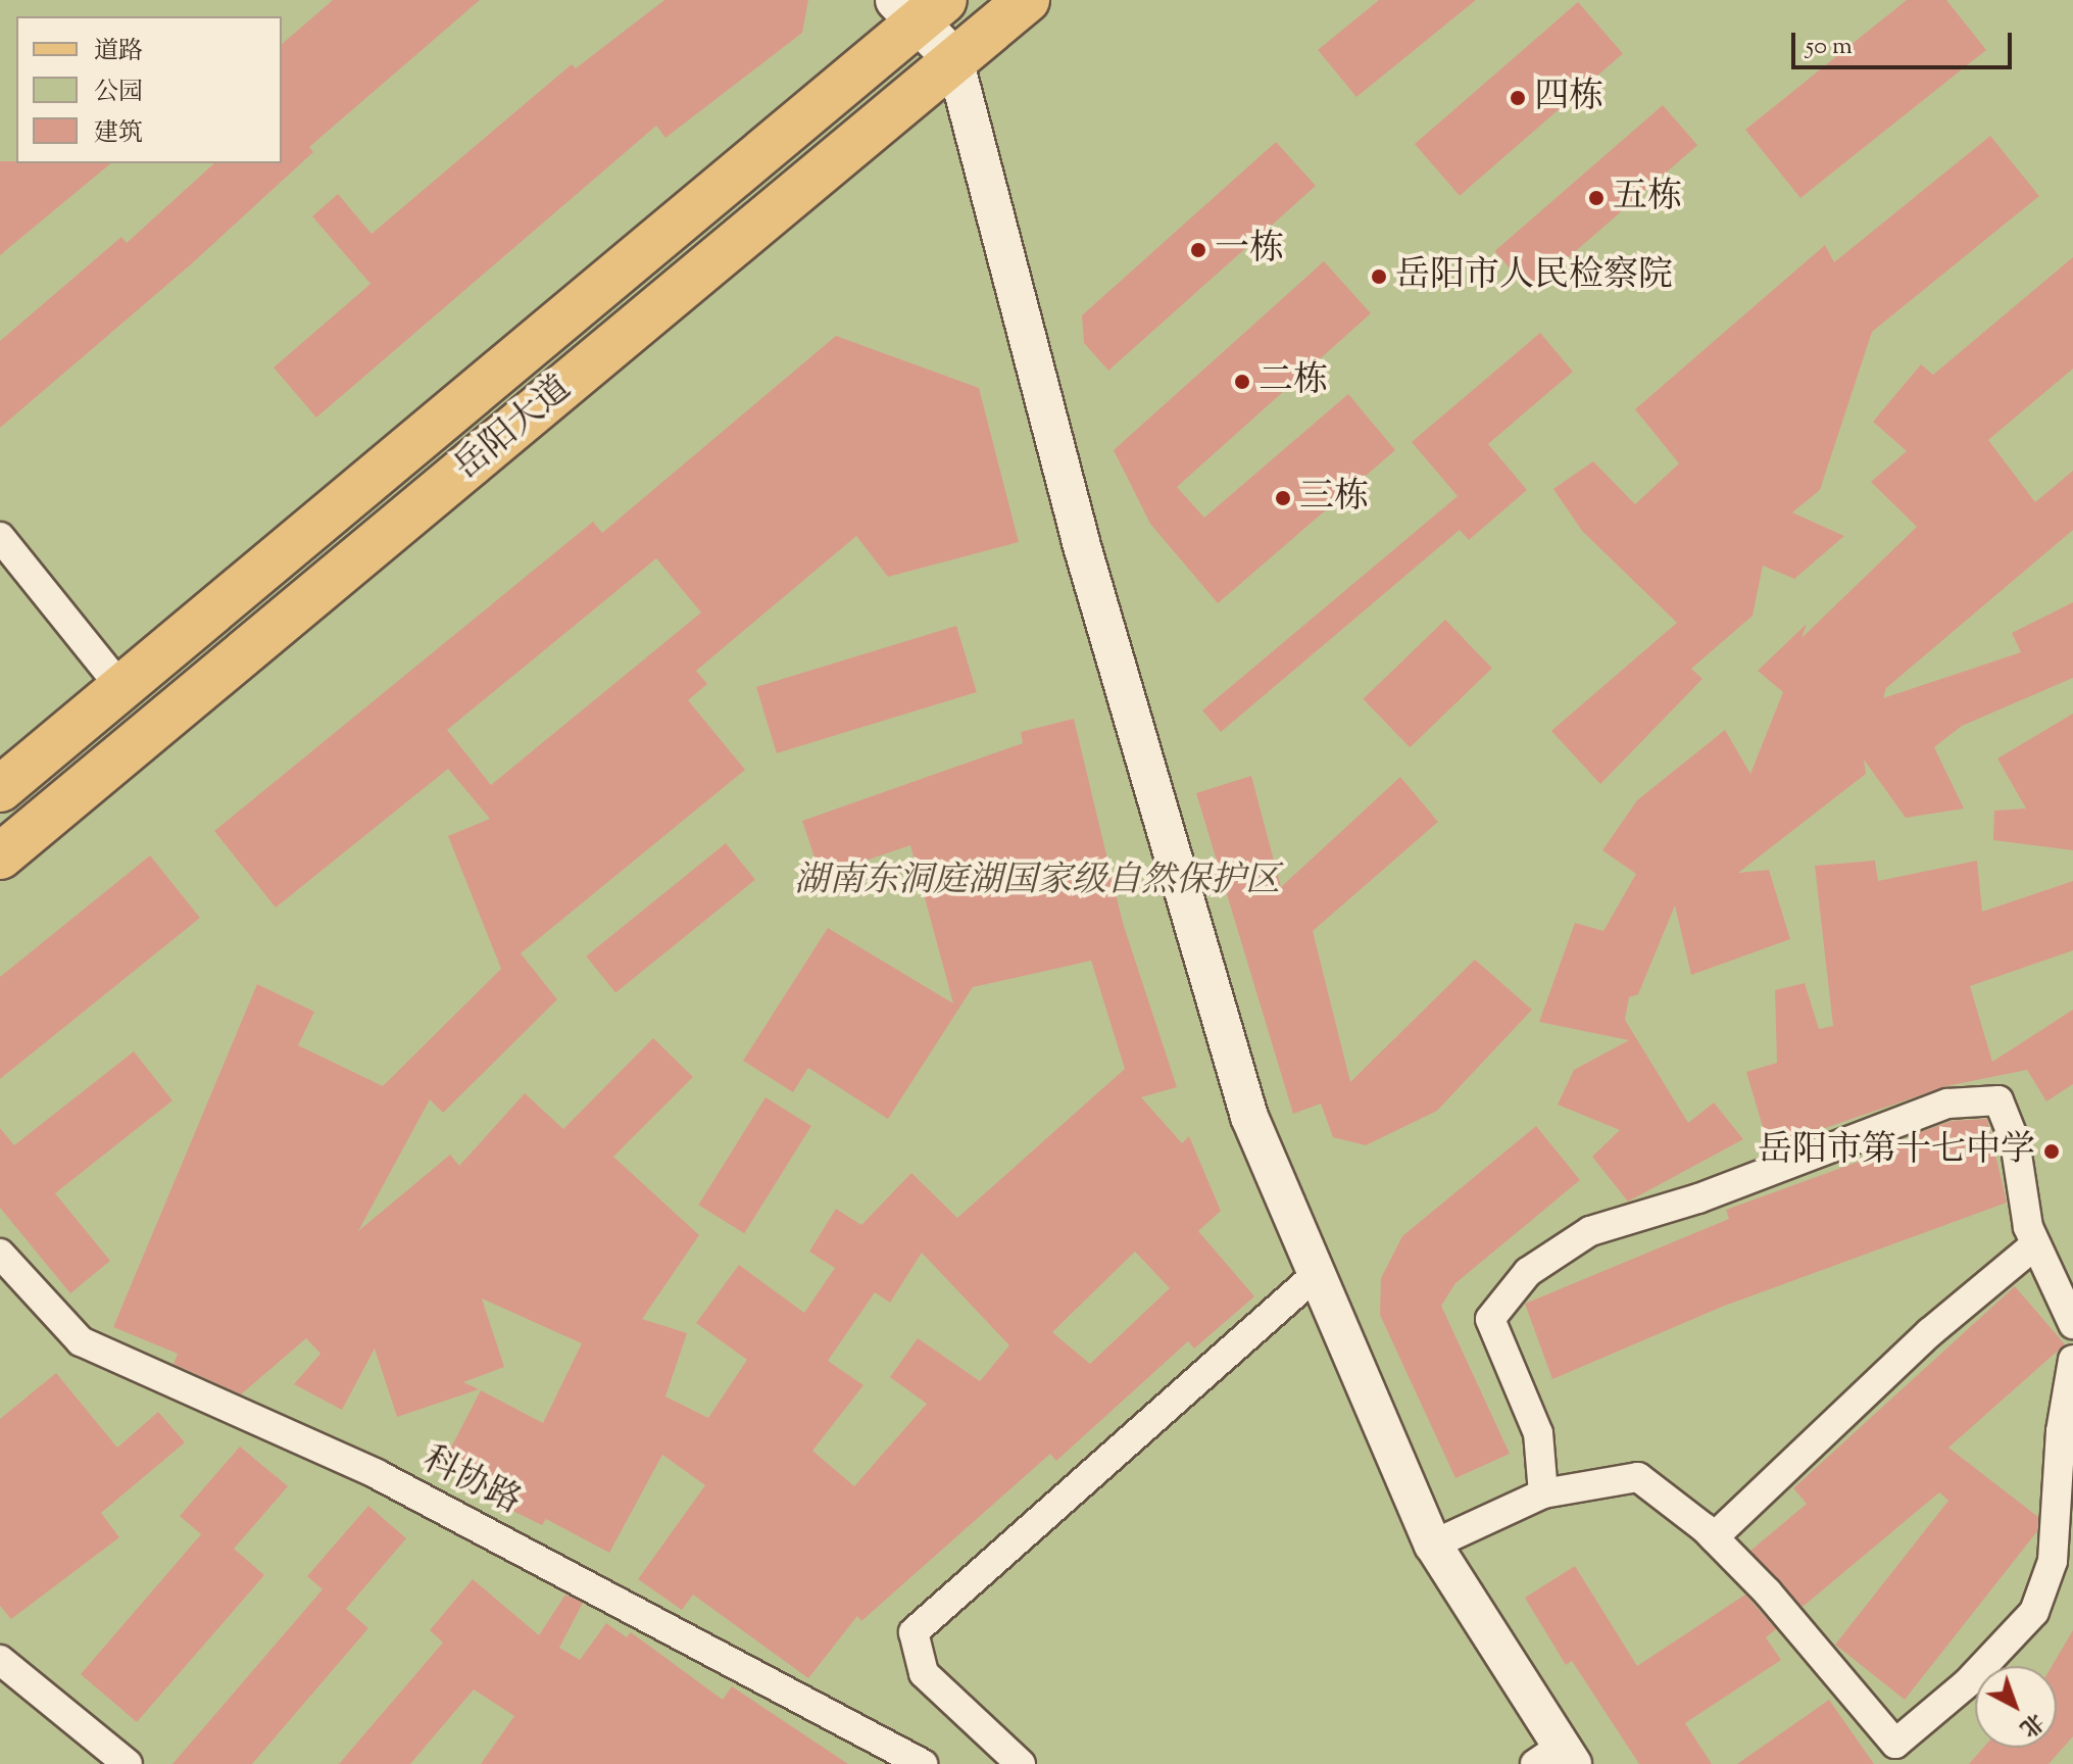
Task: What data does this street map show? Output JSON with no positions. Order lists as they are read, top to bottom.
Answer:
{
  "streets": {
    "main road": ["岳阳大道"],
    "street": ["科协路"]
  },
  "parks": ["湖南东洞庭湖国家级自然保护区"],
  "places": [
    "四栋",
    "五栋",
    "一栋",
    "岳阳市人民检察院",
    "二栋",
    "三栋",
    "岳阳市第十七中学"
  ],
  "legend": ["道路", "公园", "建筑"],
  "scale_bar": "50 m",
  "north": "bottom right"
}
